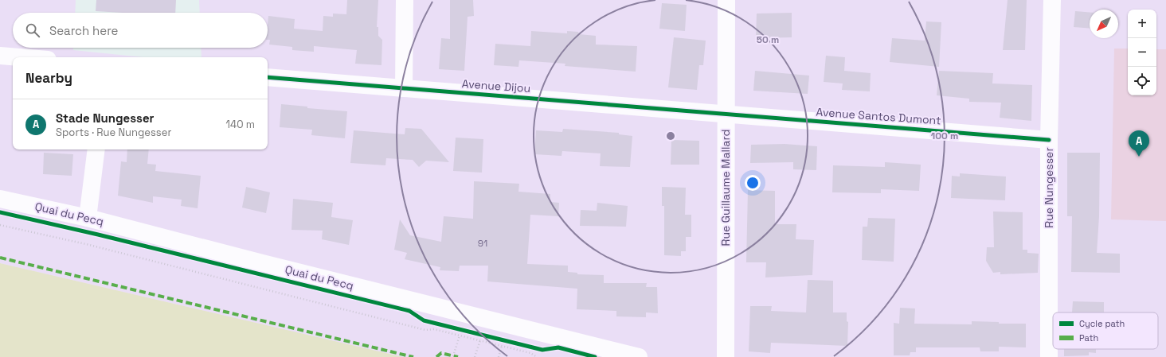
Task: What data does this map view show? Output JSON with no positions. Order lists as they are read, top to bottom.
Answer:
{
  "streets": {
    "street": [
      "Avenue Dijou",
      "Avenue Santos Dumont",
      "Rue Guillaume Mallard",
      "Rue Nungesser",
      "Quai du Pecq"
    ]
  },
  "crossings": [
    ["Avenue Dijou", "Avenue Santos Dumont"],
    ["Avenue Dijou", "Rue Guillaume Mallard"],
    ["Avenue Santos Dumont", "Rue Guillaume Mallard"],
    ["Avenue Santos Dumont", "Rue Nungesser"]
  ],
  "house_numbers": ["91"],
  "legend": ["Cycle path", "Path"],
  "north": "bottom left",
  "page": {
    "map_buttons": ["+", "−"],
    "search": "Search here",
    "heading": "Nearby",
    "list": [
      {
        "mark": "A",
        "name": "Stade Nungesser",
        "note": "Sports · Rue Nungesser",
        "value": "140 m"
      }
    ],
    "pins": "A"
  },
  "rings": ["50 m", "100 m"]
}
